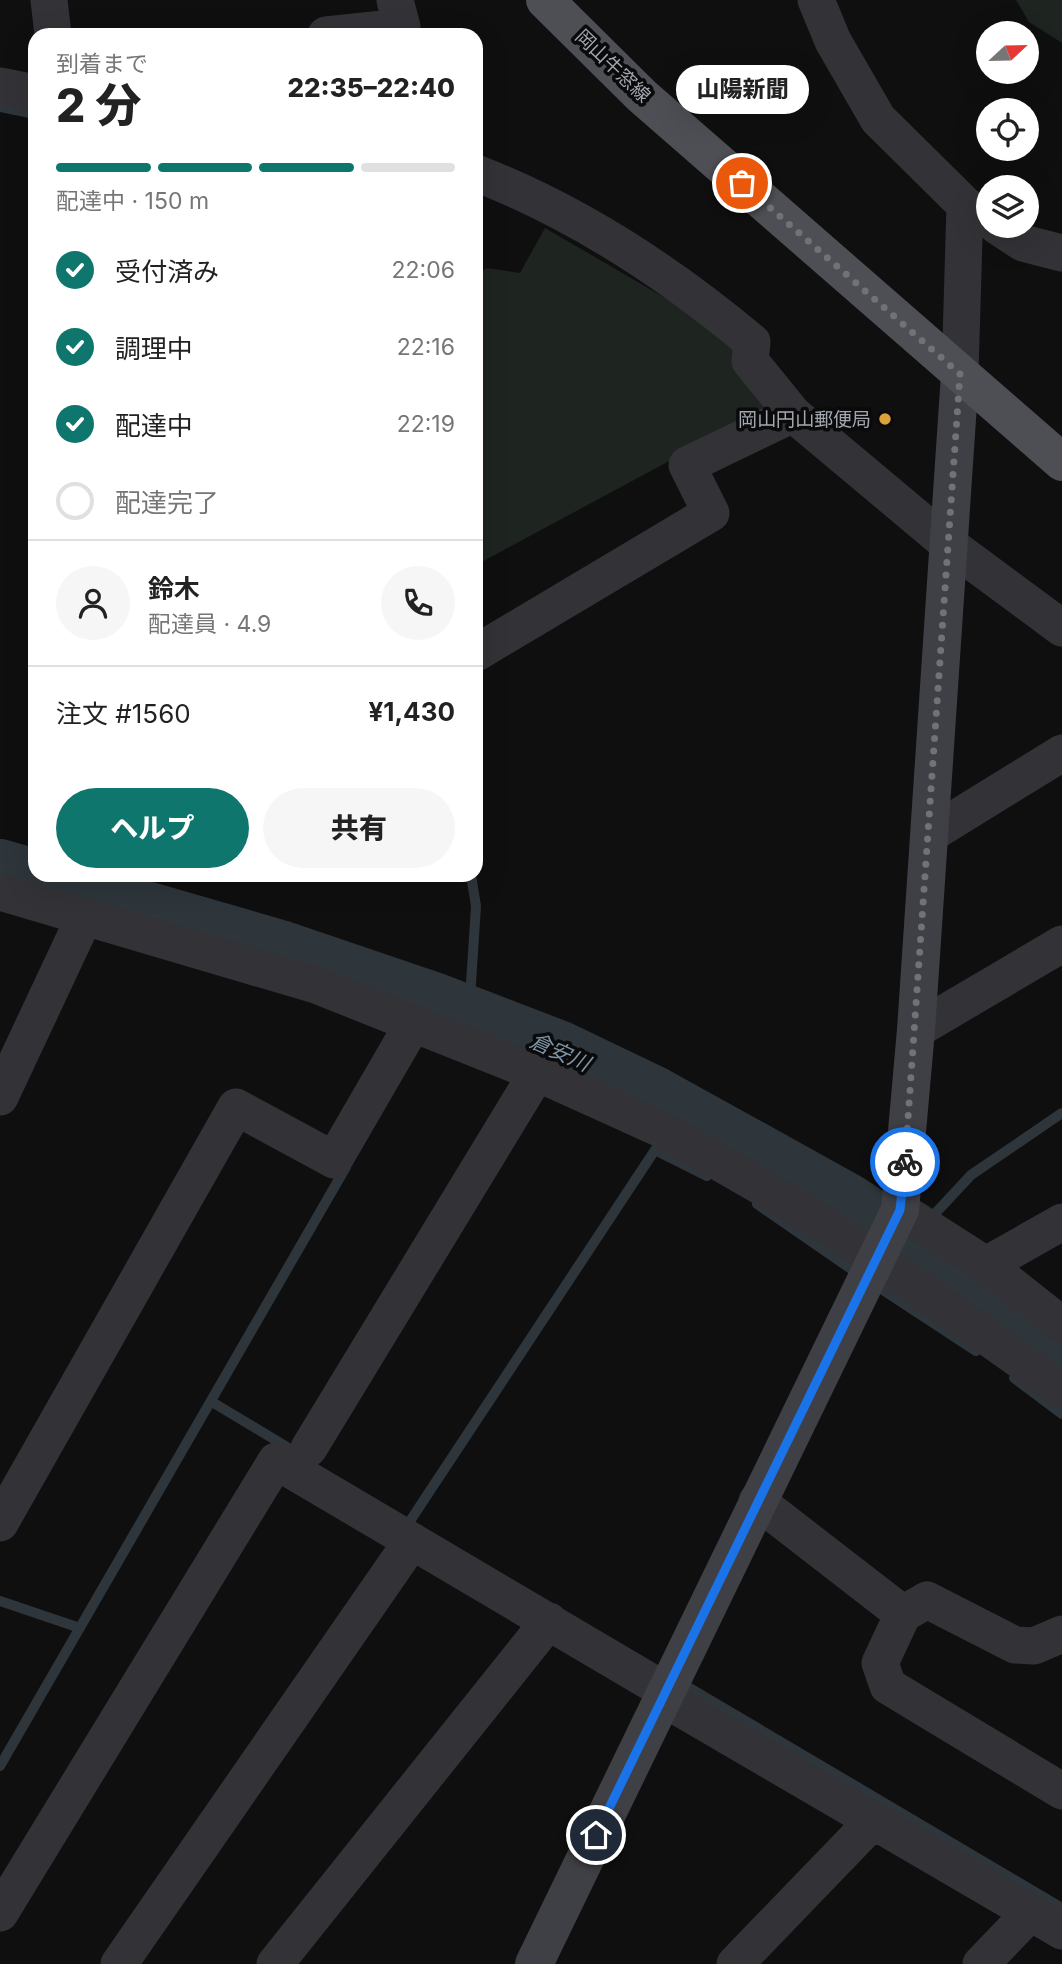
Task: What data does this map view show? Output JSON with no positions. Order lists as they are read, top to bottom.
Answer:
{
  "streets": {
    "main road": ["岡山牛窓線"]
  },
  "water": ["倉安川"],
  "places": ["山陽新聞", "岡山円山郵便局"],
  "north": "right",
  "page": {
    "heading": ["2 分", "到着まで", "22:35–22:40"],
    "panel": [
      "鈴木",
      "配達員 · 4.9",
      "注文 #1560",
      "¥1,430"
    ],
    "bubble": "山陽新聞",
    "bar": "配達中 · 150 m",
    "list": [
      ["受付済み", "22:06"],
      ["調理中", "22:16"],
      ["配達中", "22:19"],
      "配達完了"
    ],
    "buttons": ["ヘルプ", "共有"]
  }
}
